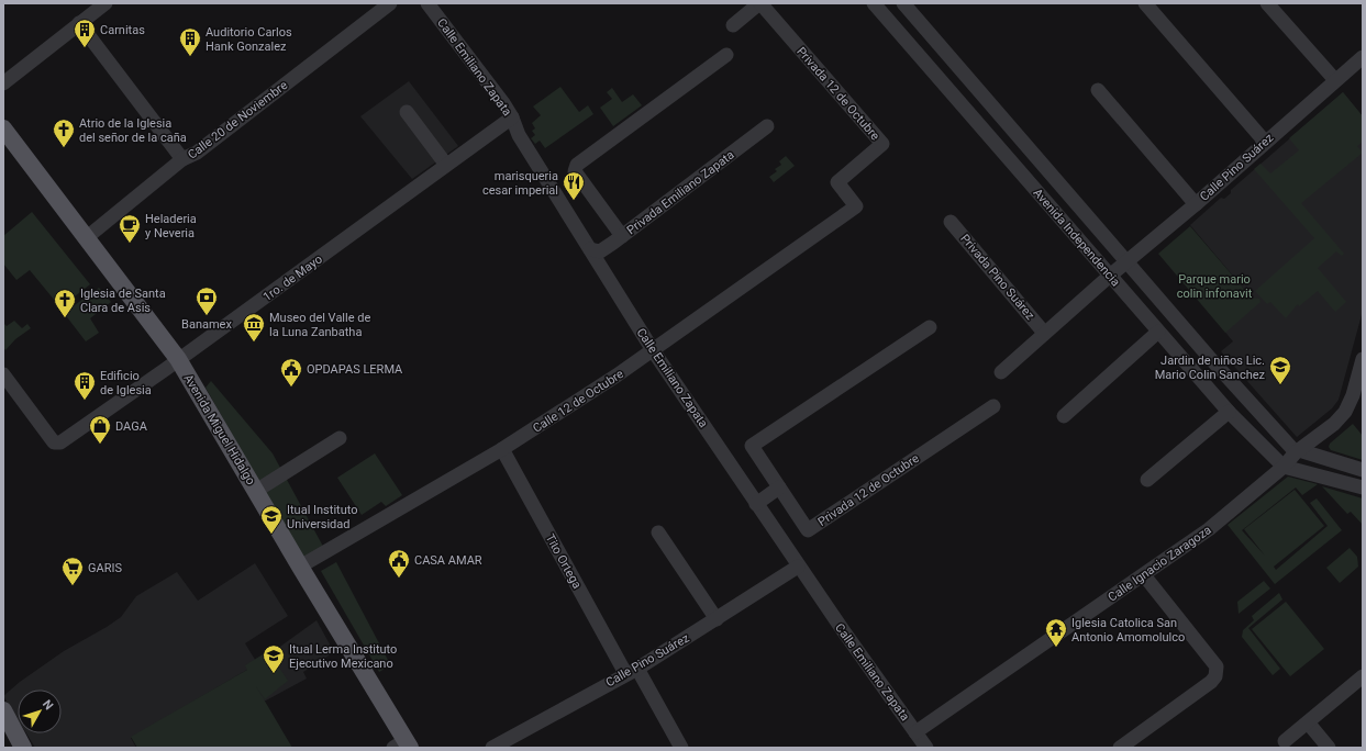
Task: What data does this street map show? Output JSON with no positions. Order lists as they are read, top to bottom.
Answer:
{
  "streets": {
    "main road": ["Avenida Miguel Hidalgo"],
    "street": [
      "Calle Emiliano Zapata",
      "Privada 12 de Octubre",
      "Calle 20 de Noviembre",
      "Calle Pino Suárez",
      "Privada Emiliano Zapata",
      "Avenida Independencia",
      "Privada Pino Suárez",
      "1ro. de Mayo",
      "Calle 12 de Octubre",
      "Tito Ortega",
      "Calle Ignacio Zaragoza"
    ]
  },
  "crossings": [
    ["Calle Emiliano Zapata", "Calle Pino Suárez"],
    ["Calle Emiliano Zapata", "1ro. de Mayo"],
    ["Calle Emiliano Zapata", "Calle 12 de Octubre"],
    ["Calle Emiliano Zapata", "Calle Ignacio Zaragoza"],
    ["Privada 12 de Octubre", "Calle 12 de Octubre"],
    ["Calle 20 de Noviembre", "Avenida Miguel Hidalgo"],
    ["Calle Pino Suárez", "Avenida Independencia"],
    ["Calle Pino Suárez", "Tito Ortega"],
    ["Avenida Independencia", "Calle Ignacio Zaragoza"],
    ["1ro. de Mayo", "Avenida Miguel Hidalgo"],
    ["Calle 12 de Octubre", "Avenida Miguel Hidalgo"],
    ["Calle 12 de Octubre", "Tito Ortega"]
  ],
  "parks": ["Parque mario colin infonavit"],
  "places": {
    "building": ["Carnitas", "Auditorio Carlos Hank Gonzalez", "Edificio de Iglesia"],
    "church": ["Atrio de la Iglesia del señor de la caña", "Iglesia de Santa Clara de Asis"],
    "restaurant": ["marisqueria cesar imperial"],
    "cafe": ["Heladeria y Neveria"],
    "bank": ["Banamex"],
    "museum": ["Museo del Valle de la Luna Zanbatha"],
    "school or university": ["Jardin de niños Lic. Mario Colin Sanchez", "Itual Instituto Universidad", "Itual Lerma Instituto Ejecutivo Mexicano"],
    "public building": ["OPDAPAS LERMA", "CASA AMAR"],
    "shop": ["DAGA"],
    "supermarket": ["GARIS"],
    "temple": ["Iglesia Catolica San Antonio Amomolulco"]
  },
  "north": "top right"
}
